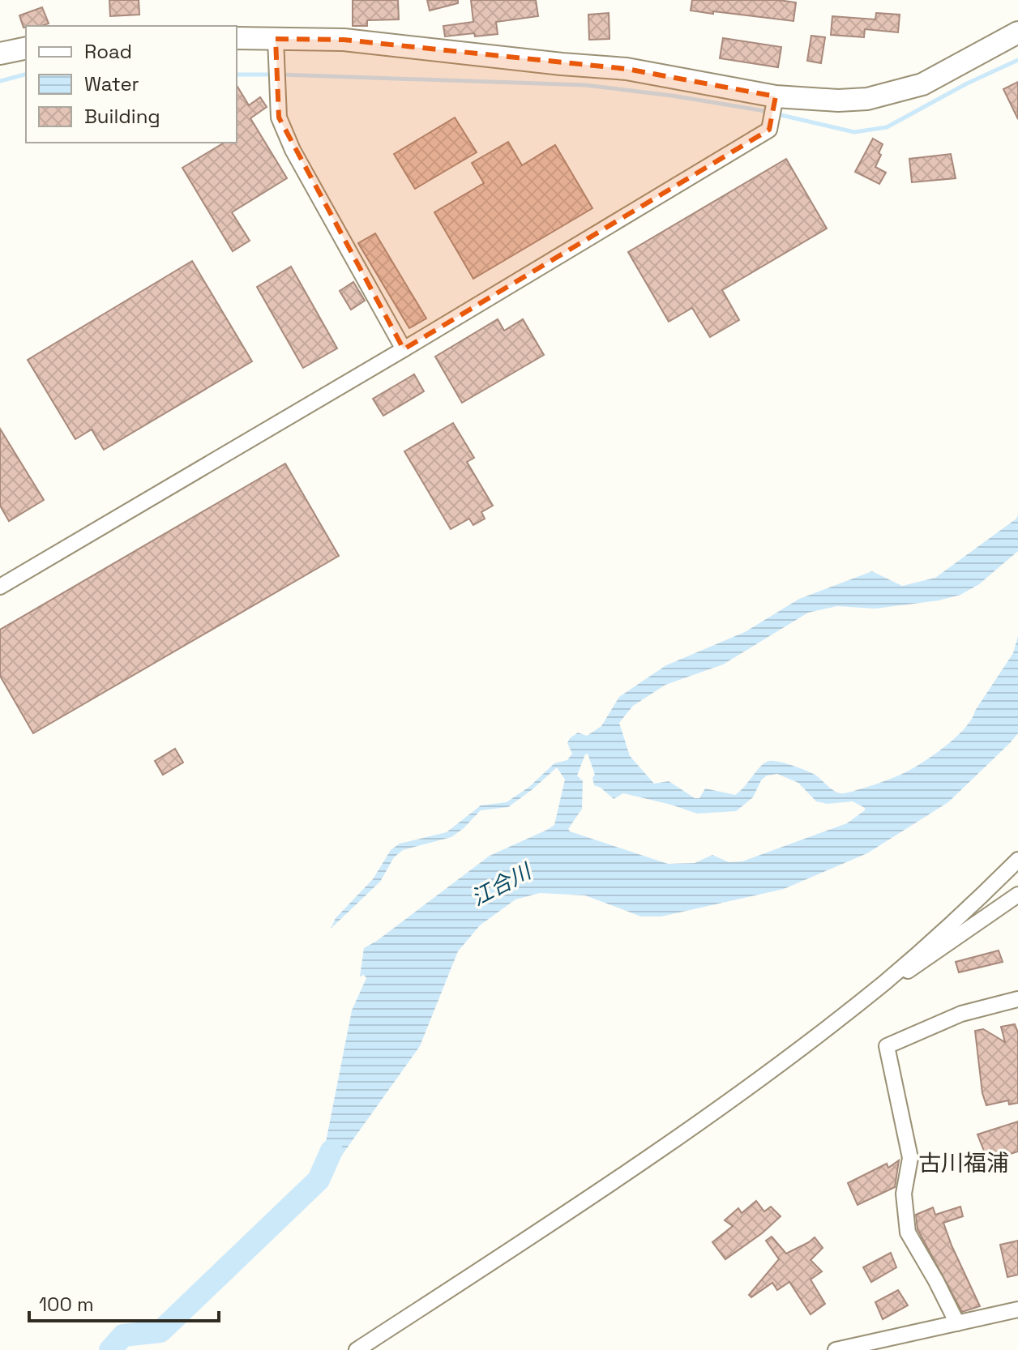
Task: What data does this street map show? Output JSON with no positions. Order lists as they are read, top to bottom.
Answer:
{
  "districts": ["古川福浦"],
  "water": ["江合川"],
  "legend": ["Road", "Water", "Building"],
  "scale_bar": "100 m"
}
